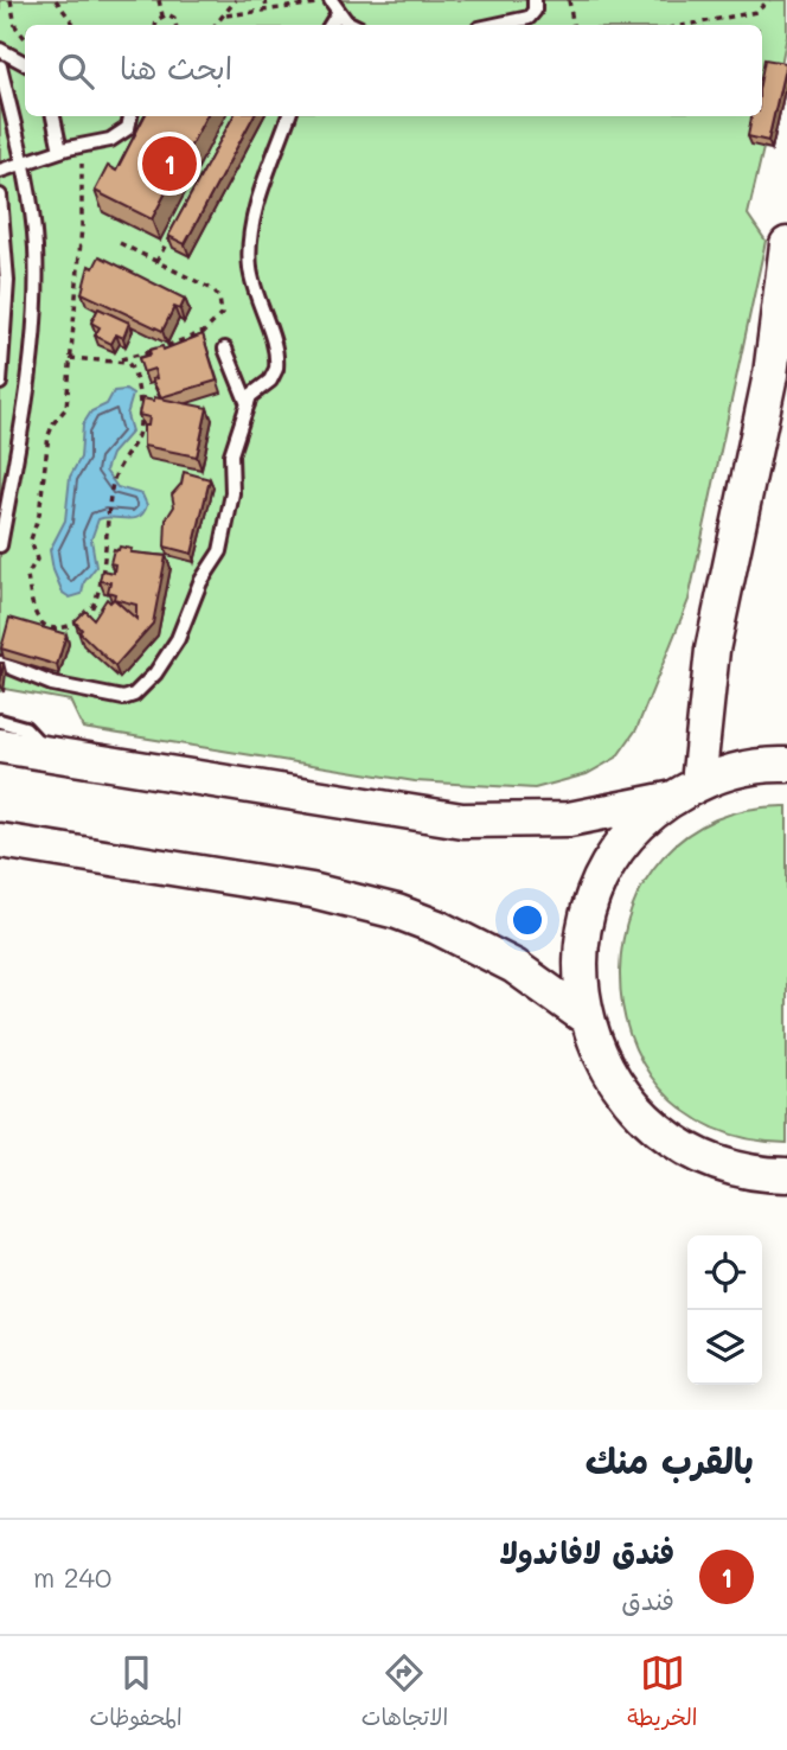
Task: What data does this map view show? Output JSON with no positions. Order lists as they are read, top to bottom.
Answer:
{
  "page": {
    "search": "ابحث هنا",
    "pins": "1",
    "heading": "بالقرب منك",
    "list": [
      {
        "mark": "1",
        "name": "فندق لافاندولا",
        "note": "فندق",
        "value": "240 m"
      }
    ],
    "nav": ["الخريطة", "الاتجاهات", "المحفوظات"]
  }
}
